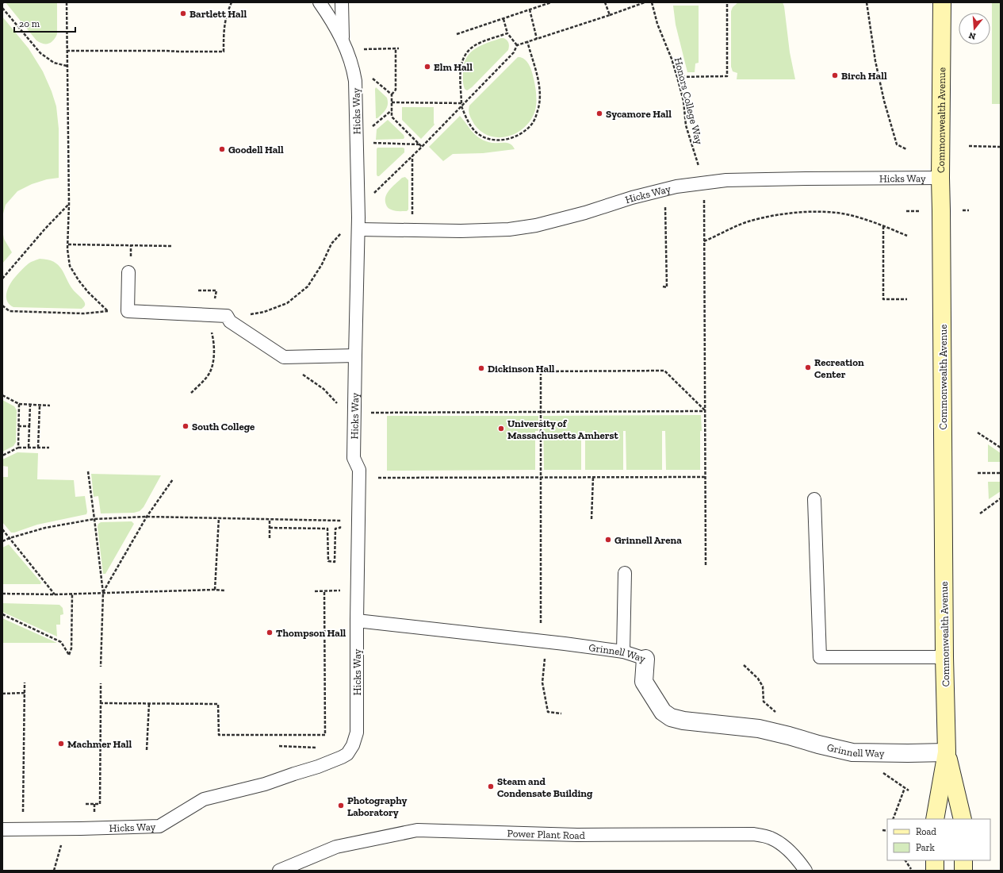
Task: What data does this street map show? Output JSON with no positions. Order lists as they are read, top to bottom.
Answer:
{
  "streets": {
    "main road": ["Commonwealth Avenue"],
    "street": ["Grinnell Way"],
    "lane": ["Hicks Way", "Power Plant Road"],
    "path": ["Honors College Way"]
  },
  "crossings": [
    ["Hicks Way", "Commonwealth Avenue"],
    ["Hicks Way", "Grinnell Way"],
    ["Commonwealth Avenue", "Grinnell Way"]
  ],
  "places": [
    "Bartlett Hall",
    "Elm Hall",
    "Birch Hall",
    "Sycamore Hall",
    "Goodell Hall",
    "Recreation Center",
    "Dickinson Hall",
    "South College",
    "University of Massachusetts Amherst",
    "Grinnell Arena",
    "Thompson Hall",
    "Machmer Hall",
    "Steam and Condensate Building",
    "Photography Laboratory"
  ],
  "legend": ["Road", "Park"],
  "scale_bar": "20 m",
  "north": "bottom"
}
